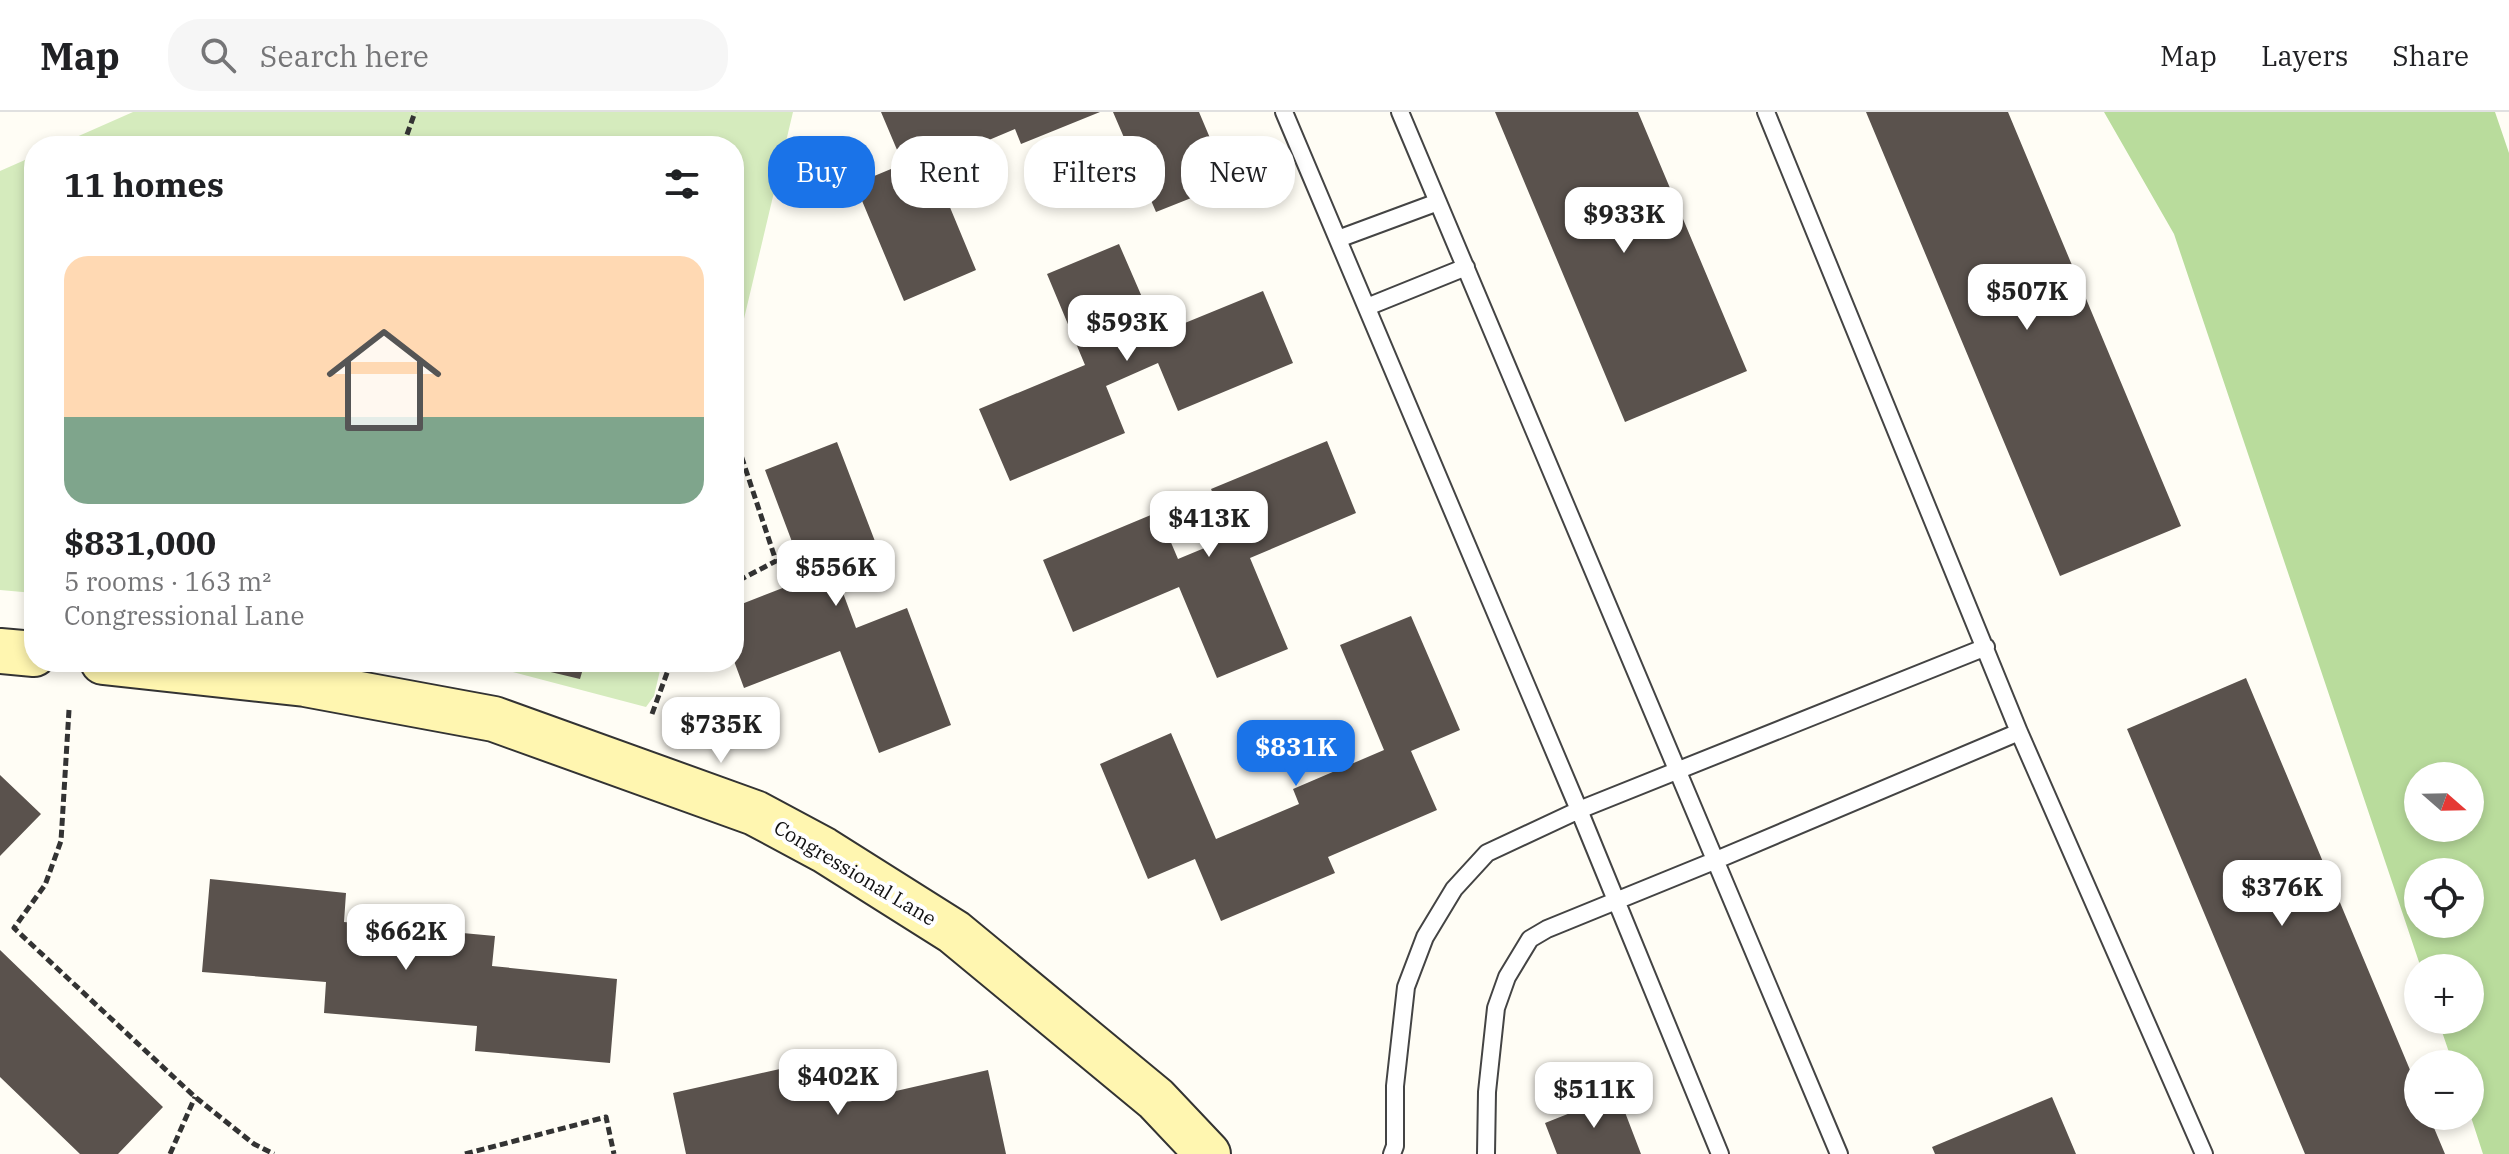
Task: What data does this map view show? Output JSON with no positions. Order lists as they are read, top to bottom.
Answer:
{
  "streets": {
    "street": ["Congressional Lane"]
  },
  "north": "right",
  "page": {
    "header": "Map",
    "search": "Search here",
    "nav": ["Map", "Layers", "Share"],
    "chip": [
      "Buy",
      "Rent",
      "Filters",
      "New"
    ],
    "heading": "11 homes",
    "price": [
      "$933K",
      "$507K",
      "$593K",
      "$413K",
      "$556K",
      "$735K",
      "$831K",
      "$376K",
      "$662K",
      "$402K",
      "$511K"
    ],
    "list": [
      {
        "name": "$831,000",
        "note": "5 rooms · 163 m² · Congressional Lane"
      }
    ],
    "map_buttons": ["+", "−"]
  }
}
